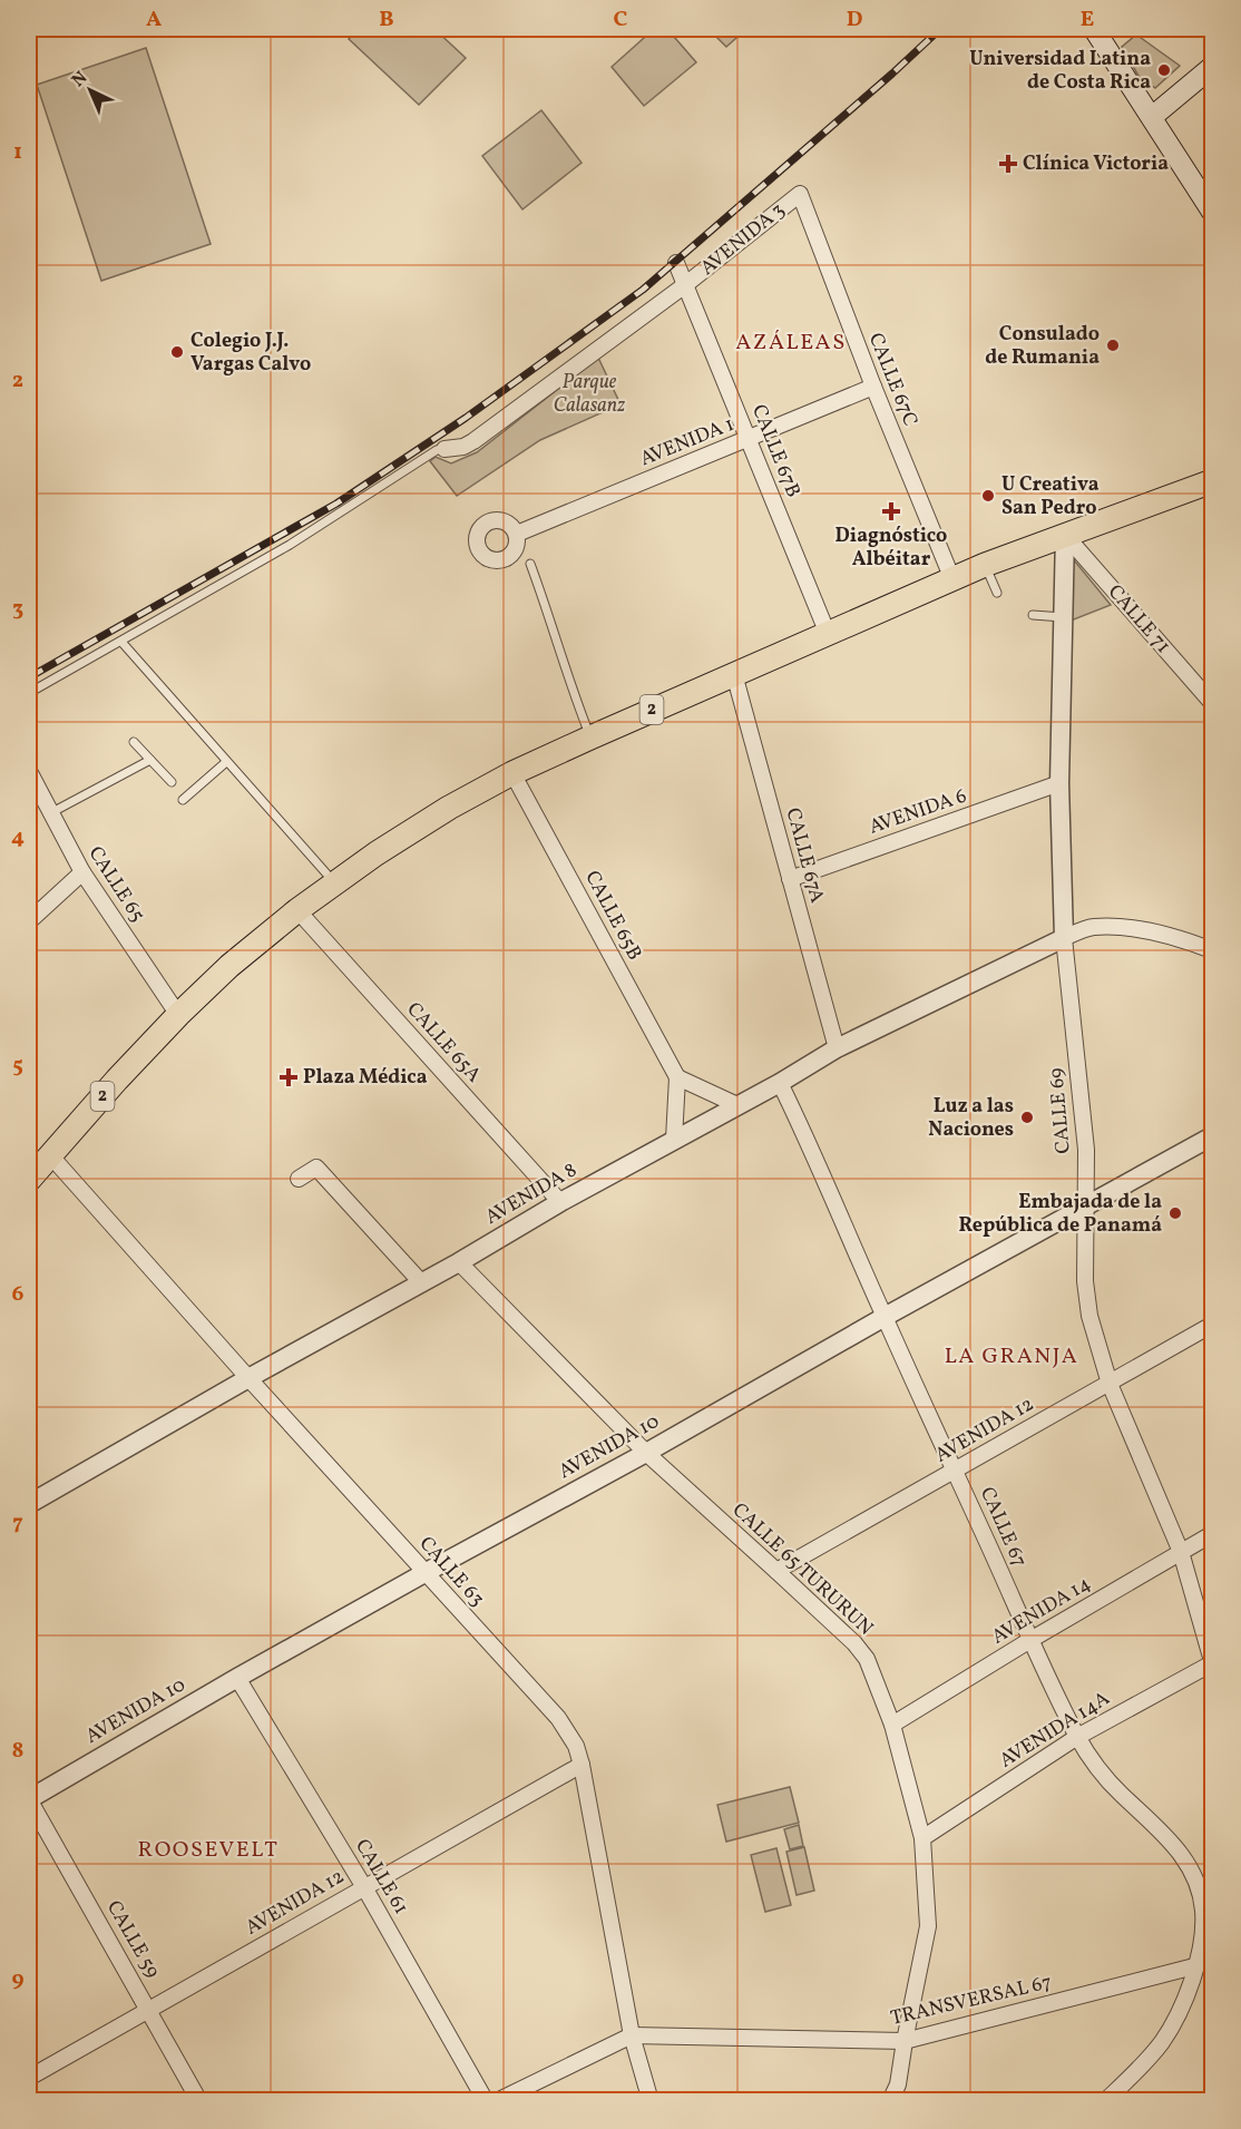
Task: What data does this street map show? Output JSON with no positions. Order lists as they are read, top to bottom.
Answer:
{
  "streets": {
    "highway": ["2"],
    "street": [
      "AVENIDA 3",
      "CALLE 67C",
      "AVENIDA 1",
      "CALLE 67B",
      "CALLE 71",
      "AVENIDA 6",
      "CALLE 67A",
      "CALLE 65",
      "CALLE 65B",
      "CALLE 65A",
      "CALLE 69",
      "AVENIDA 8",
      "AVENIDA 12",
      "AVENIDA 10",
      "CALLE 67",
      "CALLE 65 TURURUN",
      "CALLE 63",
      "AVENIDA 14",
      "AVENIDA 14A",
      "CALLE 61",
      "CALLE 59",
      "TRANSVERSAL 67"
    ]
  },
  "crossings": [
    ["AVENIDA 3", "CALLE 67C"],
    ["AVENIDA 3", "CALLE 67B"],
    ["CALLE 67C", "AVENIDA 1"],
    ["CALLE 67C", "2"],
    ["AVENIDA 1", "CALLE 67B"],
    ["CALLE 67B", "2"],
    ["CALLE 71", "2"],
    ["CALLE 71", "CALLE 69"],
    ["2", "CALLE 67A"],
    ["2", "CALLE 65"],
    ["2", "CALLE 65B"],
    ["2", "CALLE 65A"],
    ["2", "CALLE 69"],
    ["2", "CALLE 63"],
    ["AVENIDA 6", "CALLE 67A"],
    ["AVENIDA 6", "CALLE 69"],
    ["CALLE 67A", "AVENIDA 8"],
    ["CALLE 65A", "AVENIDA 8"],
    ["CALLE 69", "AVENIDA 8"],
    ["CALLE 69", "AVENIDA 12"],
    ["CALLE 69", "AVENIDA 10"],
    ["CALLE 69", "AVENIDA 14"],
    ["CALLE 69", "AVENIDA 14A"],
    ["AVENIDA 8", "CALLE 67"],
    ["AVENIDA 8", "CALLE 65 TURURUN"],
    ["AVENIDA 8", "CALLE 63"],
    ["AVENIDA 12", "CALLE 67"],
    ["AVENIDA 12", "CALLE 65 TURURUN"],
    ["AVENIDA 12", "CALLE 63"],
    ["AVENIDA 12", "CALLE 61"],
    ["AVENIDA 12", "CALLE 59"],
    ["AVENIDA 10", "CALLE 67"],
    ["AVENIDA 10", "CALLE 65 TURURUN"],
    ["AVENIDA 10", "CALLE 63"],
    ["AVENIDA 10", "CALLE 61"],
    ["AVENIDA 10", "CALLE 59"],
    ["CALLE 67", "AVENIDA 14"],
    ["CALLE 67", "AVENIDA 14A"],
    ["CALLE 67", "TRANSVERSAL 67"],
    ["CALLE 65 TURURUN", "AVENIDA 14"],
    ["CALLE 65 TURURUN", "AVENIDA 14A"],
    ["CALLE 65 TURURUN", "TRANSVERSAL 67"],
    ["CALLE 63", "TRANSVERSAL 67"]
  ],
  "districts": ["AZÁLEAS", "LA GRANJA", "ROOSEVELT"],
  "parks": ["Parque Calasanz"],
  "places": {
    "other": [
      "Universidad Latina de Costa Rica",
      "Consulado de Rumania",
      "Colegio J.J. Vargas Calvo",
      "U Creativa San Pedro",
      "Luz a las Naciones",
      "Embajada de la República de Panamá"
    ],
    "health": ["Clínica Victoria", "Diagnóstico Albéitar", "Plaza Médica"]
  },
  "north": "top left",
  "grid": {
    "columns": [
      "A",
      "B",
      "C",
      "D",
      "E"
    ],
    "rows": [
      "1",
      "2",
      "3",
      "4",
      "5",
      "6",
      "7",
      "8",
      "9"
    ]
  }
}
